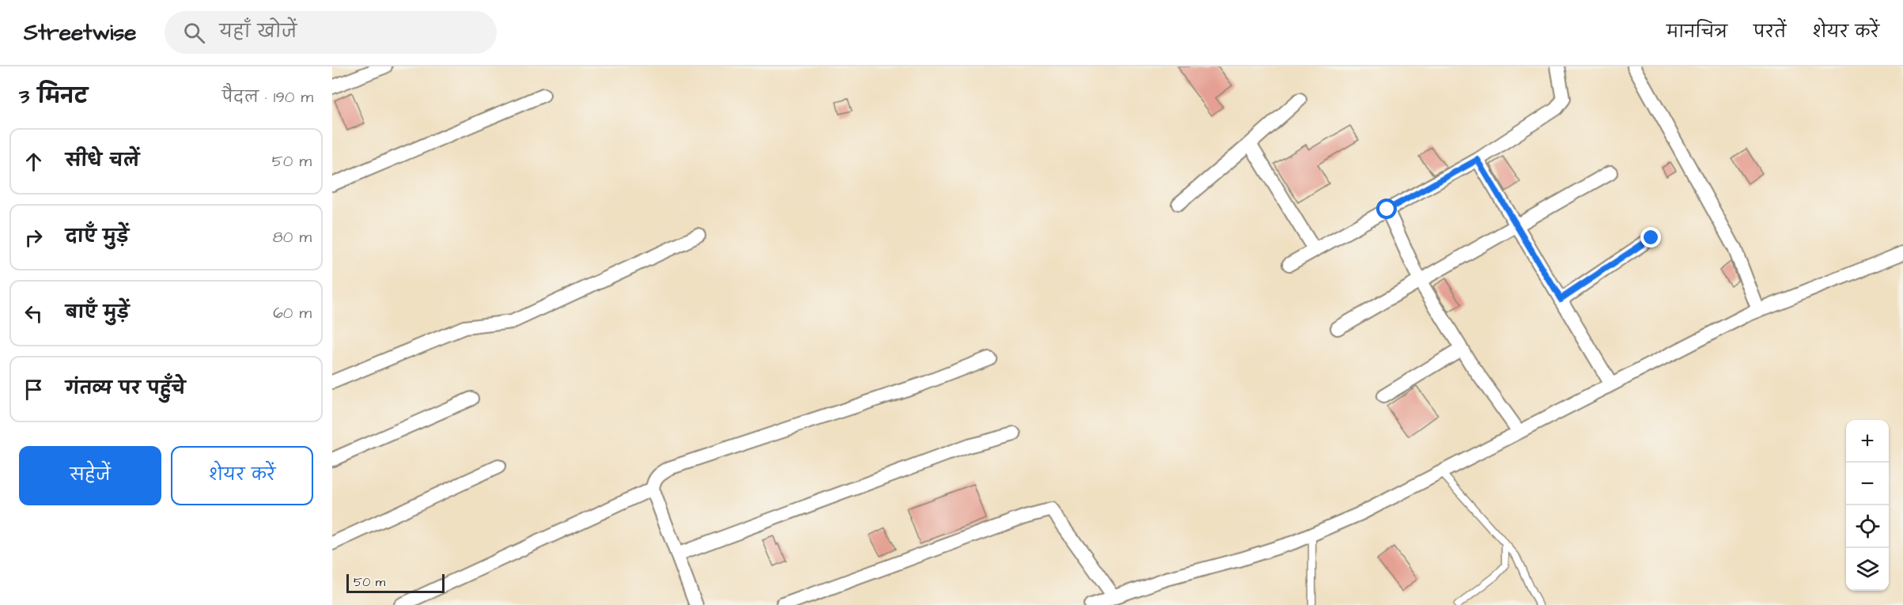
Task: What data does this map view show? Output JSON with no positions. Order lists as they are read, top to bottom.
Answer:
{
  "scale_bar": "50 m",
  "page": {
    "header": "Streetwise",
    "search": "यहाँ खोजें",
    "nav": ["मानचित्र", "परतें", "शेयर करें"],
    "heading": ["3 मिनट", "पैदल · 190 m"],
    "list": [
      ["सीधे चलें", "50 m"],
      ["दाएँ मुड़ें", "80 m"],
      ["बाएँ मुड़ें", "60 m"],
      "गंतव्य पर पहुँचे"
    ],
    "map_buttons": ["+", "−"],
    "buttons": ["सहेजें", "शेयर करें"],
    "scale": "50 m"
  }
}
